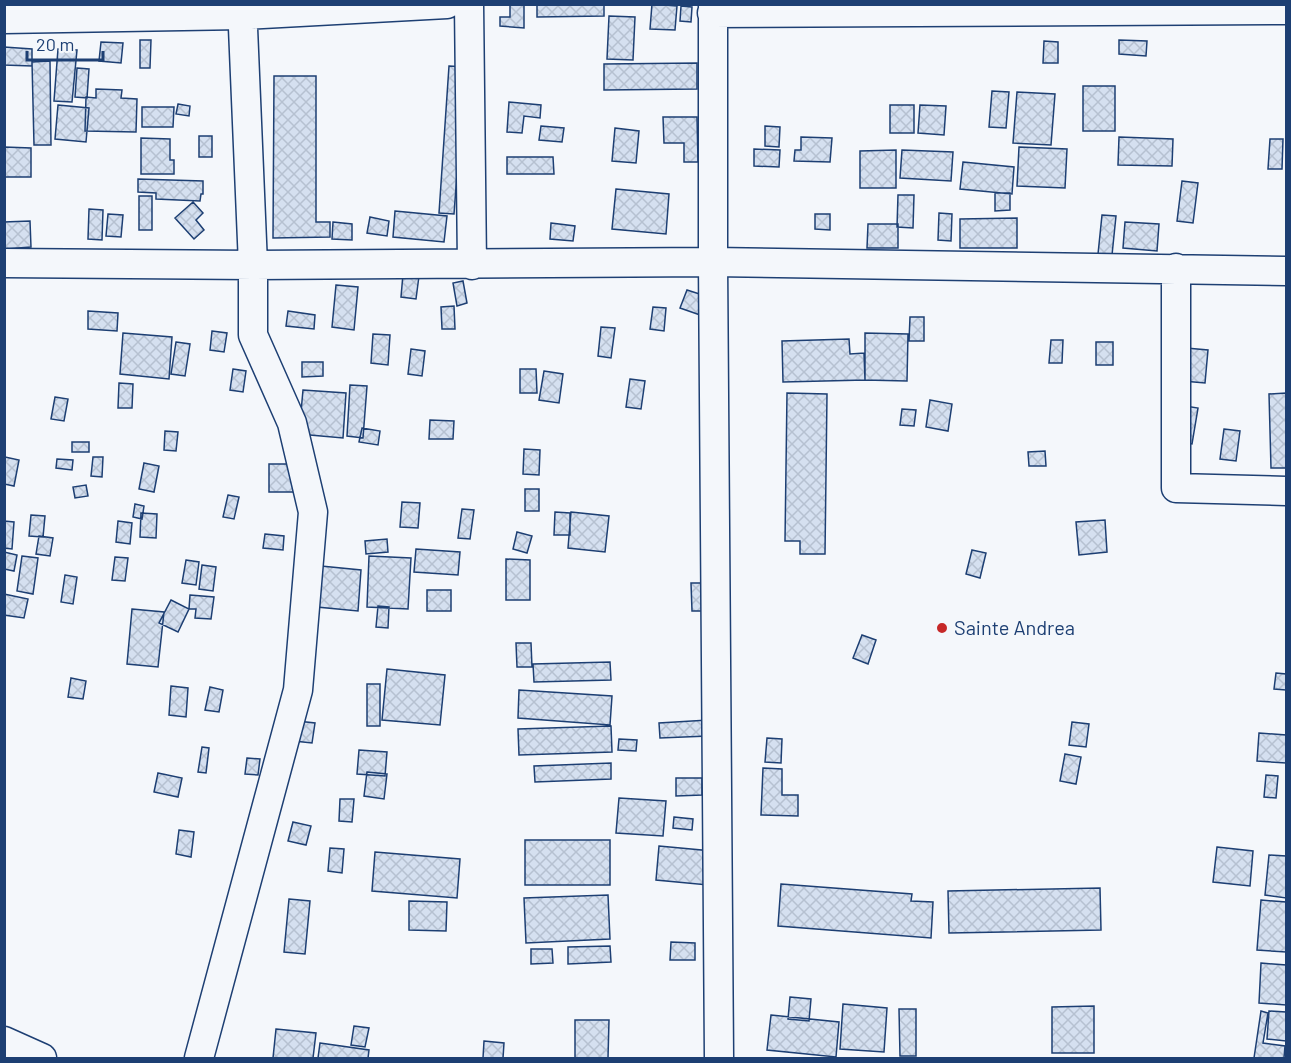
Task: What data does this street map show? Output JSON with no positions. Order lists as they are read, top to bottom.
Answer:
{
  "places": ["Sainte Andrea"],
  "scale_bar": "20 m"
}
